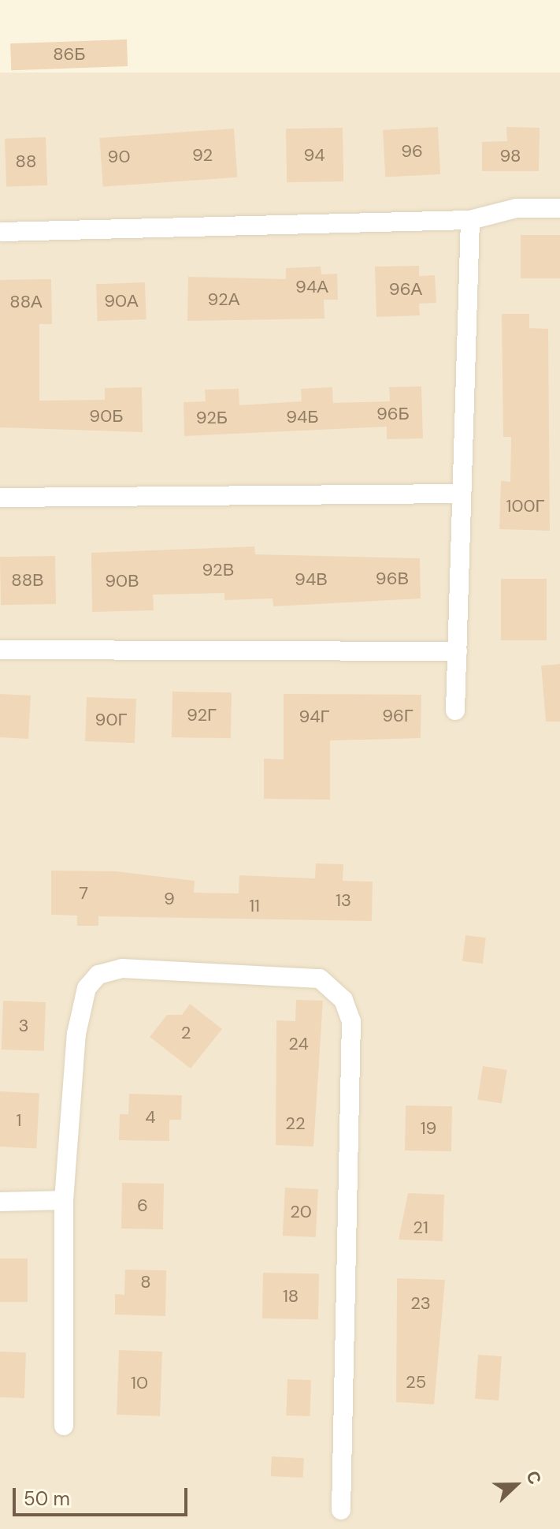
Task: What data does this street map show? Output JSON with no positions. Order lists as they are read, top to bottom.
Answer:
{
  "house_numbers": [
    "86Б",
    "96",
    "92",
    "94",
    "98",
    "90",
    "88",
    "94А",
    "96А",
    "92А",
    "90А",
    "88А",
    "96Б",
    "90Б",
    "94Б",
    "92Б",
    "100Г",
    "92В",
    "96В",
    "94В",
    "88В",
    "90В",
    "92Г",
    "96Г",
    "94Г",
    "90Г",
    "7",
    "9",
    "13",
    "11",
    "3",
    "2",
    "24",
    "4",
    "1",
    "22",
    "19",
    "6",
    "20",
    "21",
    "8",
    "18",
    "23",
    "25",
    "10"
  ],
  "scale_bar": "50 m",
  "north": "right"
}
